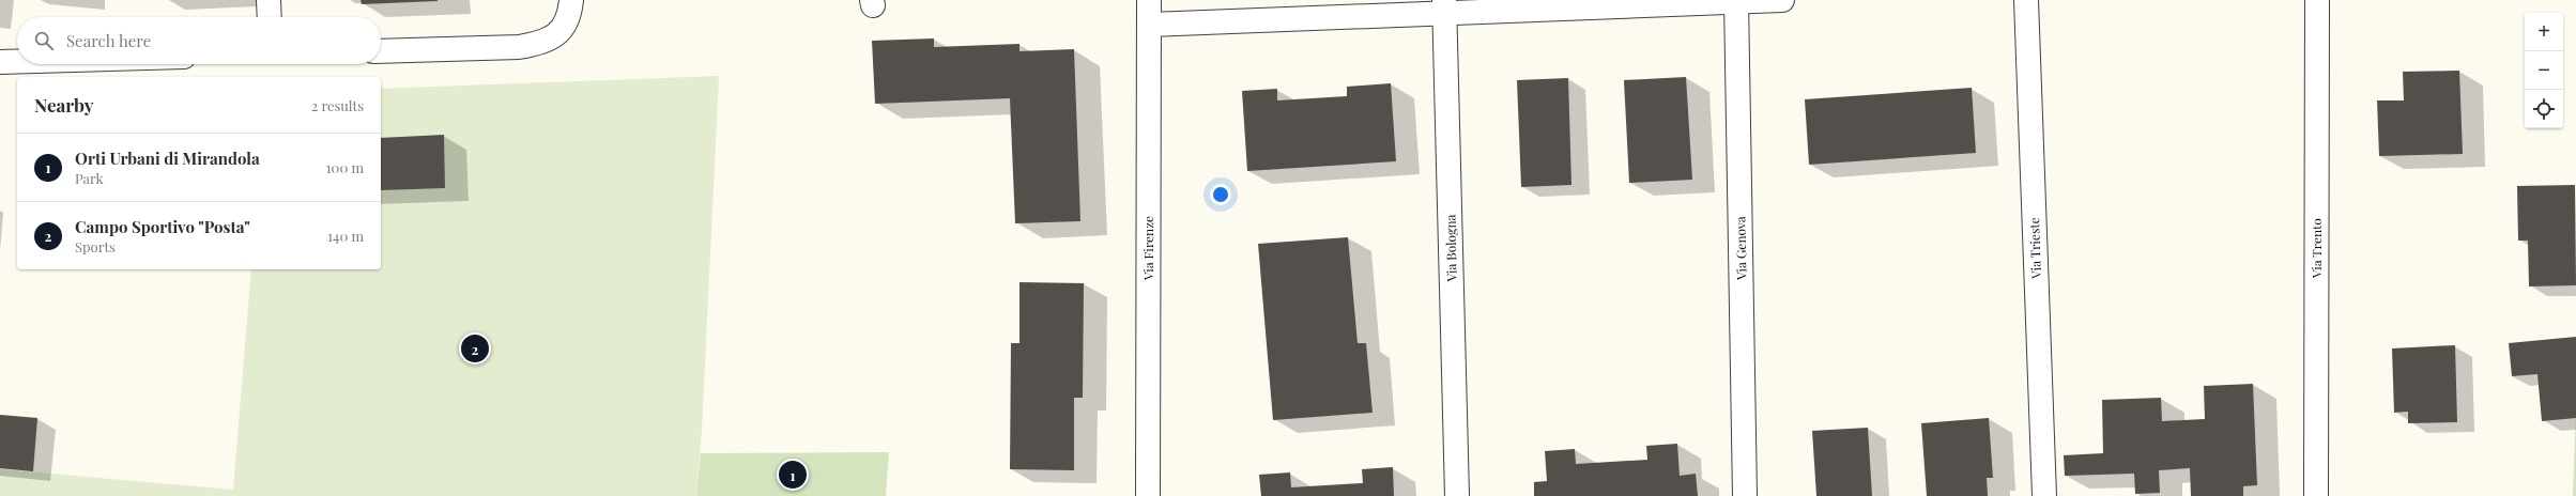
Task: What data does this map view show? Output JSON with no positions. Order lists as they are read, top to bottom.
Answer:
{
  "streets": {
    "street": [
      "Via Firenze",
      "Via Bologna",
      "Via Genova",
      "Via Trieste",
      "Via Trento"
    ]
  },
  "page": {
    "map_buttons": ["+", "−"],
    "search": "Search here",
    "heading": ["Nearby", "2 results"],
    "list": [
      {
        "mark": "1",
        "name": "Orti Urbani di Mirandola",
        "note": "Park",
        "value": "100 m"
      },
      {
        "mark": "2",
        "name": "Campo Sportivo \"Posta\"",
        "note": "Sports",
        "value": "140 m"
      }
    ],
    "pins": ["2", "1"]
  }
}
